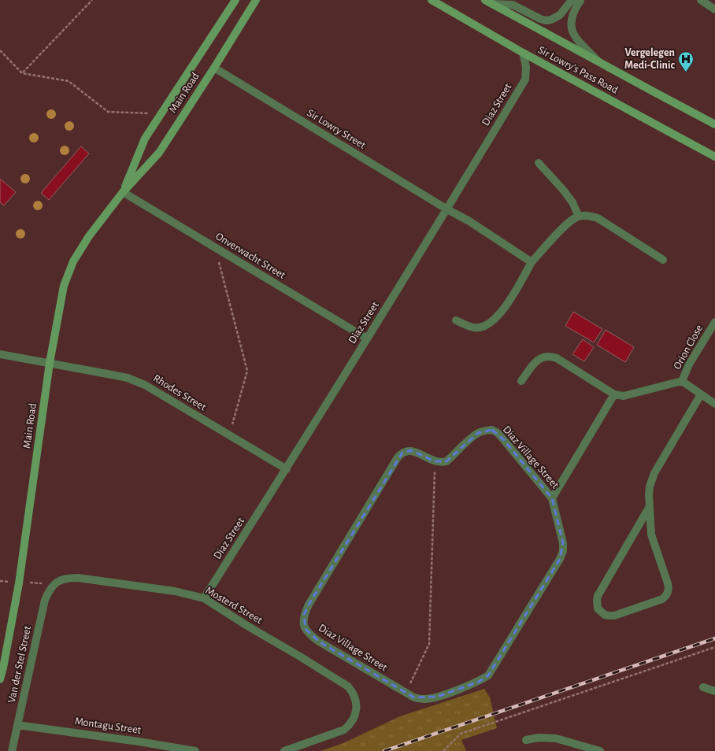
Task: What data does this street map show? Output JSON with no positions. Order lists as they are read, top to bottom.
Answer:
{
  "streets": {
    "main road": ["Sir Lowry's Pass Road", "Main Road"],
    "street": [
      "Diaz Street",
      "Sir Lowry Street",
      "Onverwacht Street",
      "Orion Close",
      "Rhodes Street",
      "Diaz Village Street",
      "Mosterd Street",
      "Van der Stel Street",
      "Montagu Street"
    ]
  },
  "crossings": [
    ["Sir Lowry's Pass Road", "Diaz Street"],
    ["Main Road", "Sir Lowry Street"],
    ["Main Road", "Onverwacht Street"],
    ["Main Road", "Rhodes Street"],
    ["Diaz Street", "Sir Lowry Street"],
    ["Diaz Street", "Onverwacht Street"],
    ["Diaz Street", "Rhodes Street"],
    ["Diaz Street", "Mosterd Street"],
    ["Mosterd Street", "Van der Stel Street"],
    ["Van der Stel Street", "Montagu Street"]
  ],
  "places": {
    "hospital": ["Vergelegen Medi-Clinic"]
  }
}
